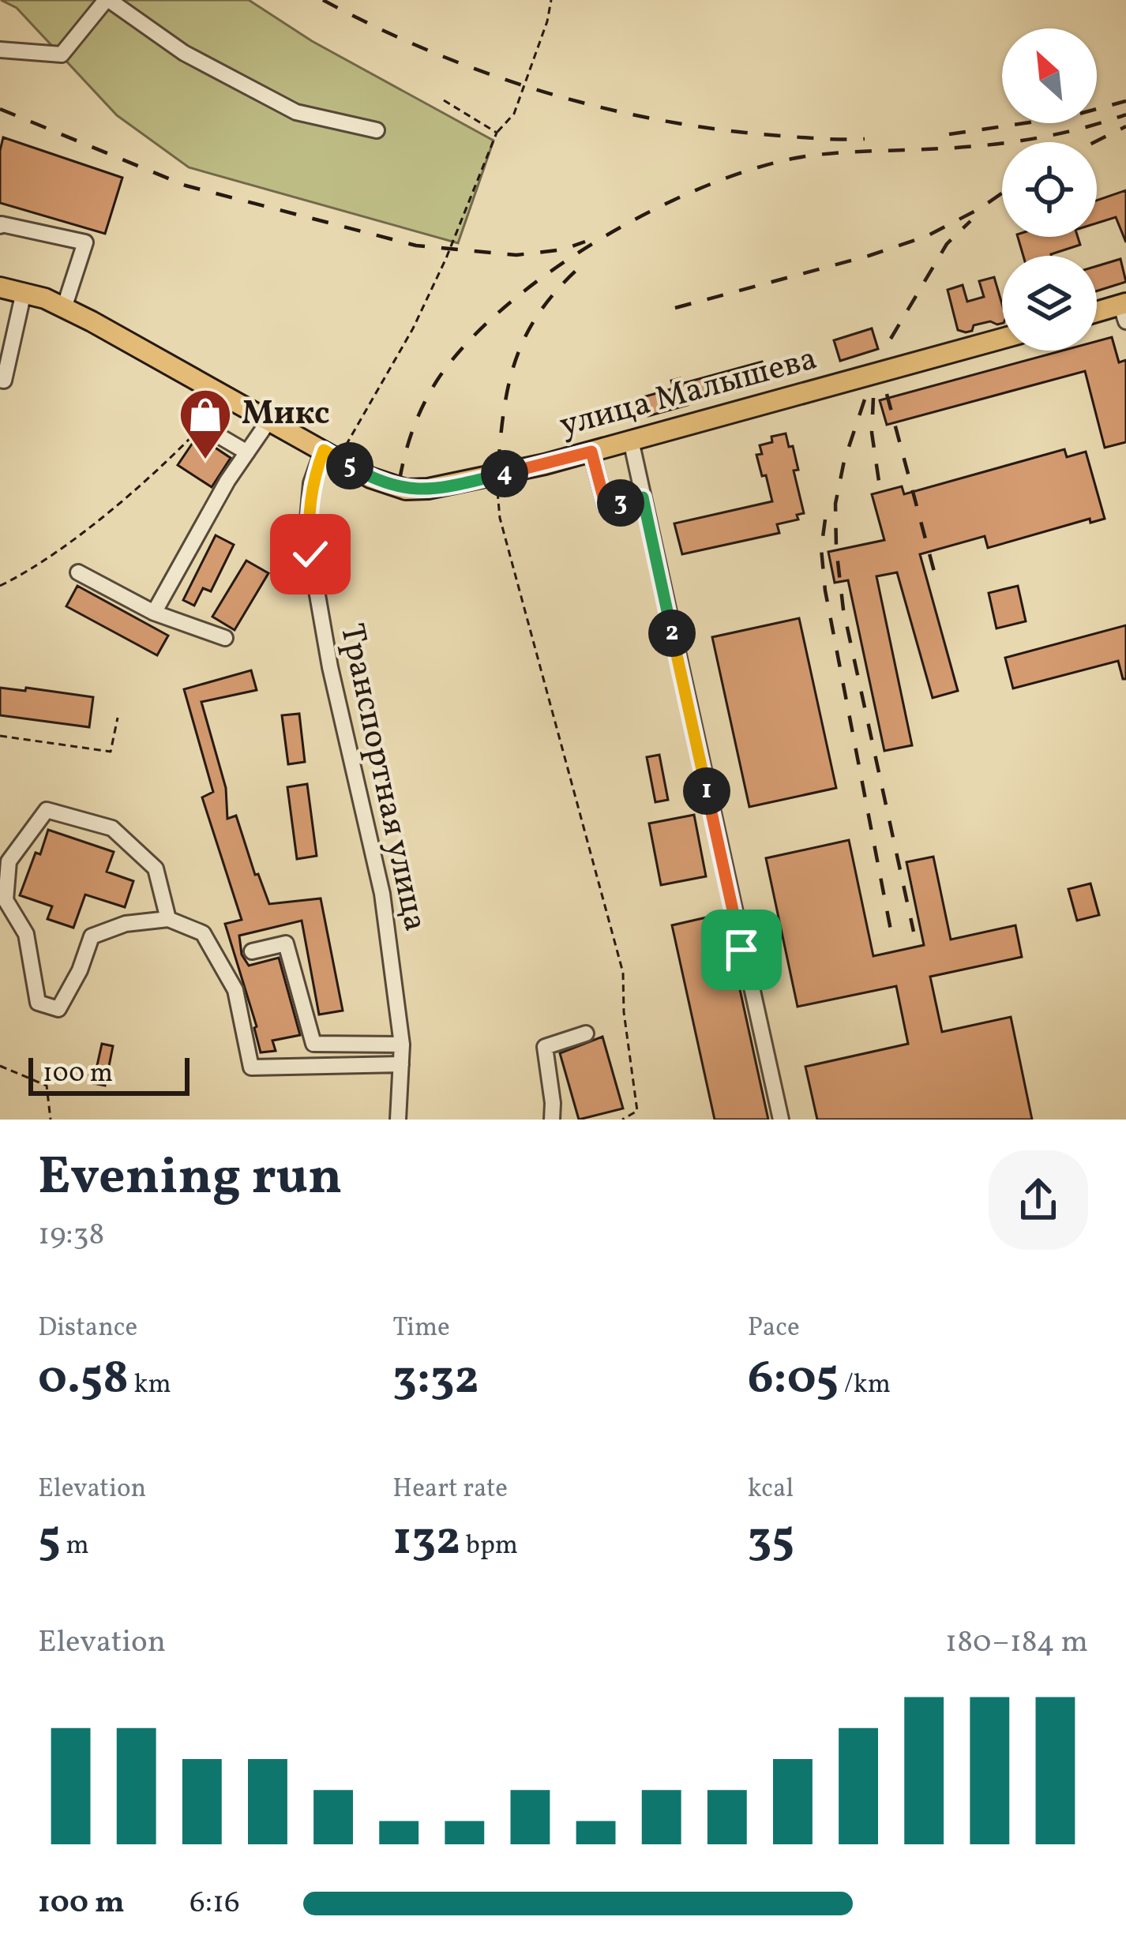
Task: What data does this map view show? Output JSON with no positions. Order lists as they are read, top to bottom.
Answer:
{
  "streets": {
    "main road": ["улица Малышева"],
    "street": ["Транспортная улица"]
  },
  "crossings": [
    ["улица Малышева", "Транспортная улица"]
  ],
  "places": {
    "shop": ["Микс"]
  },
  "scale_bar": "100 m",
  "north": "top left",
  "page": {
    "pins": [
      "5",
      "4",
      "3",
      "2",
      "1"
    ],
    "scale": "100 m",
    "heading": ["Evening run", "19:38"],
    "stats": [
      ["Distance", "0.58 km"],
      ["Time", "3:32"],
      ["Pace", "6:05 /km"],
      ["Elevation", "5 m"],
      ["Heart rate", "132 bpm"],
      ["kcal", "35"]
    ],
    "chart": ["Elevation", "180–184 m"],
    "list": [
      {
        "name": "100 m",
        "note": "6:16"
      }
    ]
  }
}
